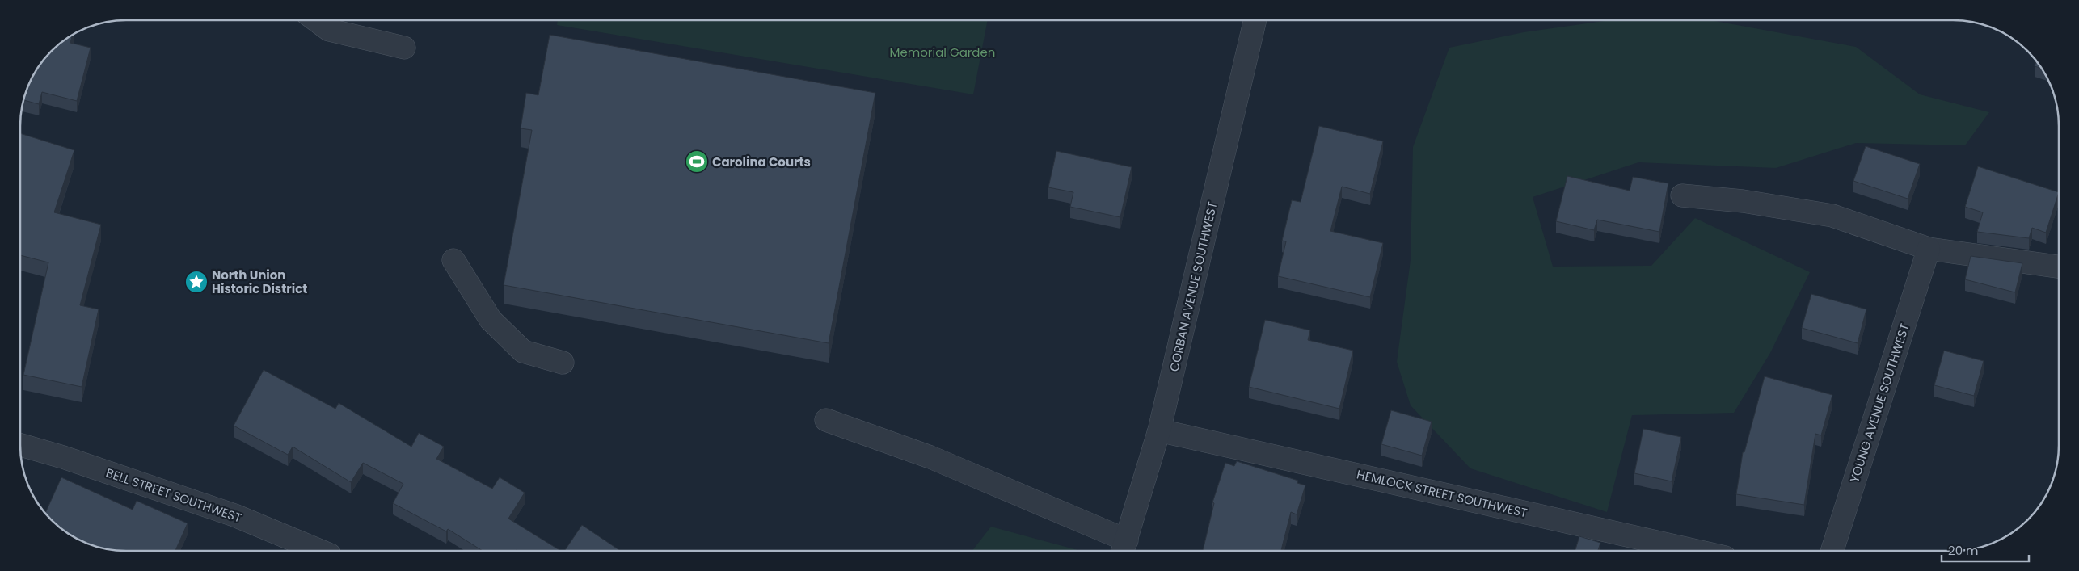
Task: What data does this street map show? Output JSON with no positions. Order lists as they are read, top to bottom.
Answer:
{
  "streets": {
    "street": [
      "CORBAN AVENUE SOUTHWEST",
      "YOUNG AVENUE SOUTHWEST",
      "HEMLOCK STREET SOUTHWEST",
      "BELL STREET SOUTHWEST"
    ]
  },
  "crossings": [
    ["CORBAN AVENUE SOUTHWEST", "HEMLOCK STREET SOUTHWEST"]
  ],
  "parks": ["Memorial Garden"],
  "places": {
    "sports": ["Carolina Courts"],
    "place": ["North Union Historic District"]
  },
  "scale_bar": "20 m"
}
